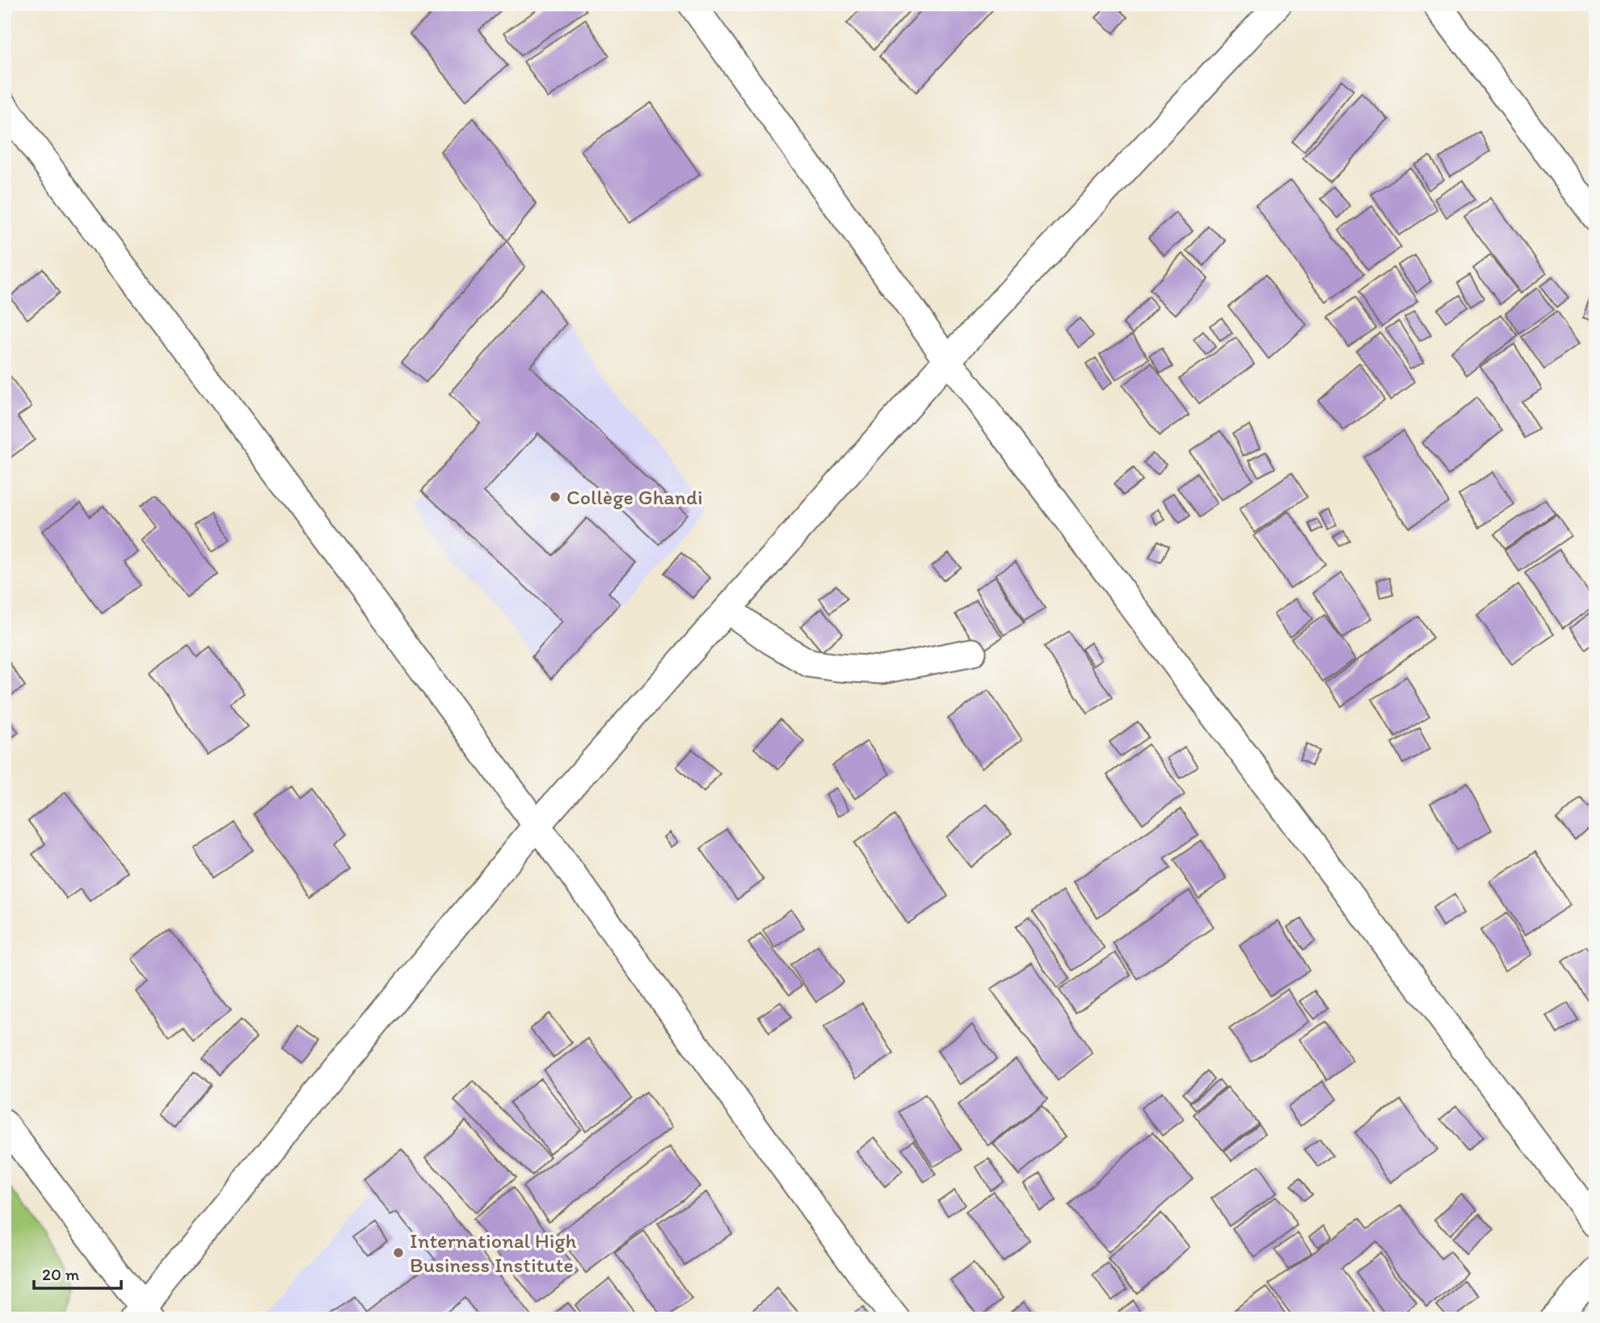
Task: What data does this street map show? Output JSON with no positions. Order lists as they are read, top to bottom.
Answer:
{
  "places": ["Collège Ghandi", "International High Business Institute"],
  "scale_bar": "20 m"
}
